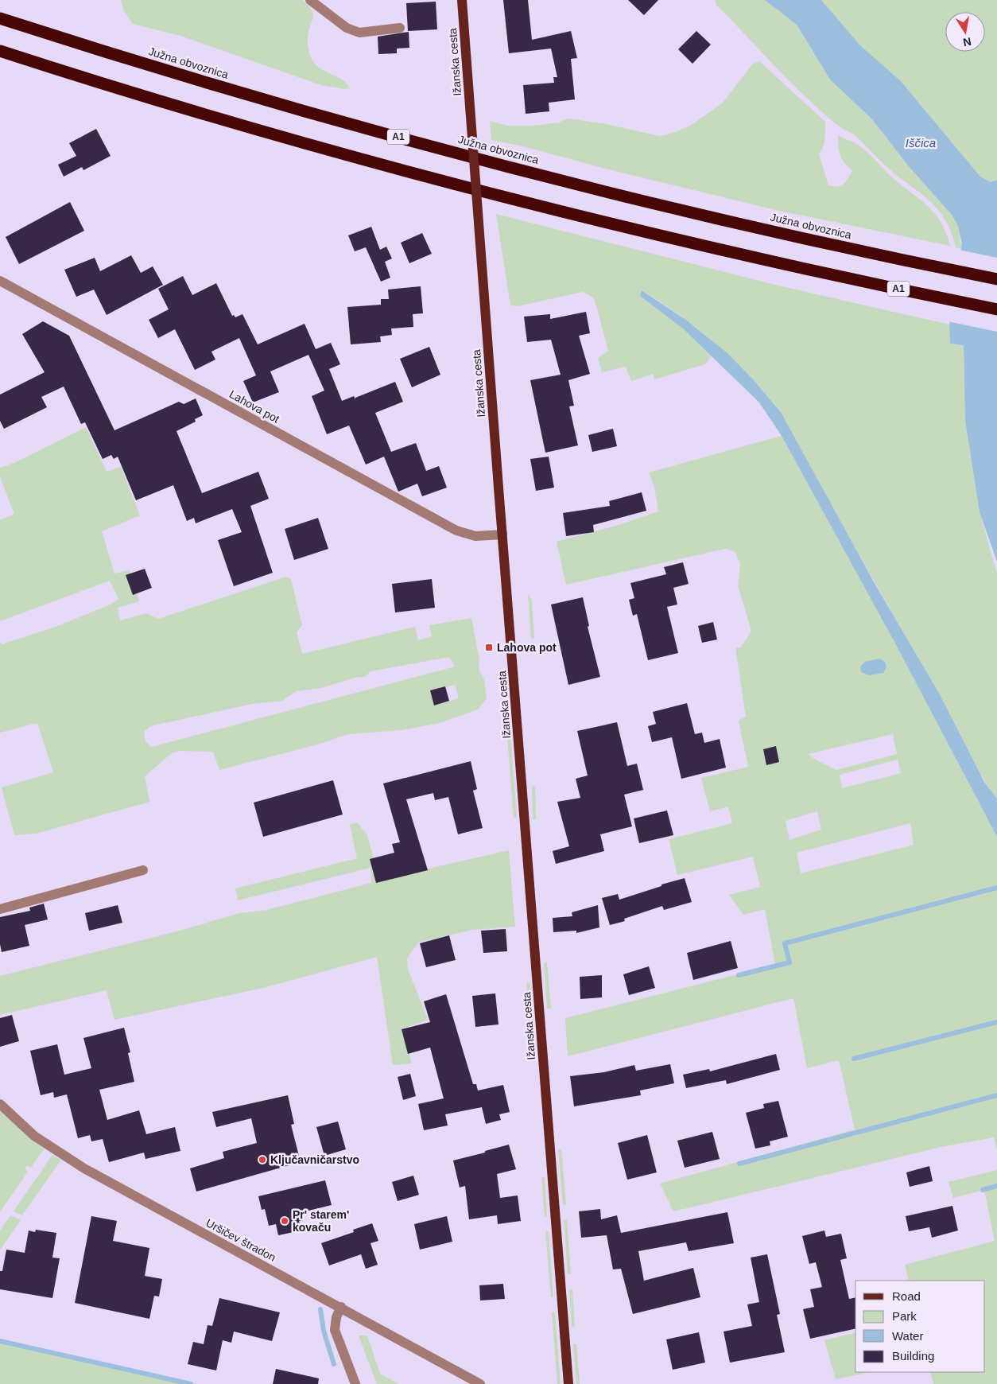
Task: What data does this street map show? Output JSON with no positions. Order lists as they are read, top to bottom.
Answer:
{
  "streets": {
    "highway": ["Južna obvoznica", "A1"],
    "main road": ["Ižanska cesta"],
    "street": ["Lahova pot", "Uršičev štradon"]
  },
  "crossings": [
    ["Ižanska cesta", "Lahova pot"]
  ],
  "water": ["Iščica"],
  "places": {
    "transit": ["Lahova pot"],
    "other": ["Ključavničarstvo", "Pr' starem' kovaču"]
  },
  "legend": [
    "Road",
    "Park",
    "Water",
    "Building"
  ],
  "north": "bottom"
}
